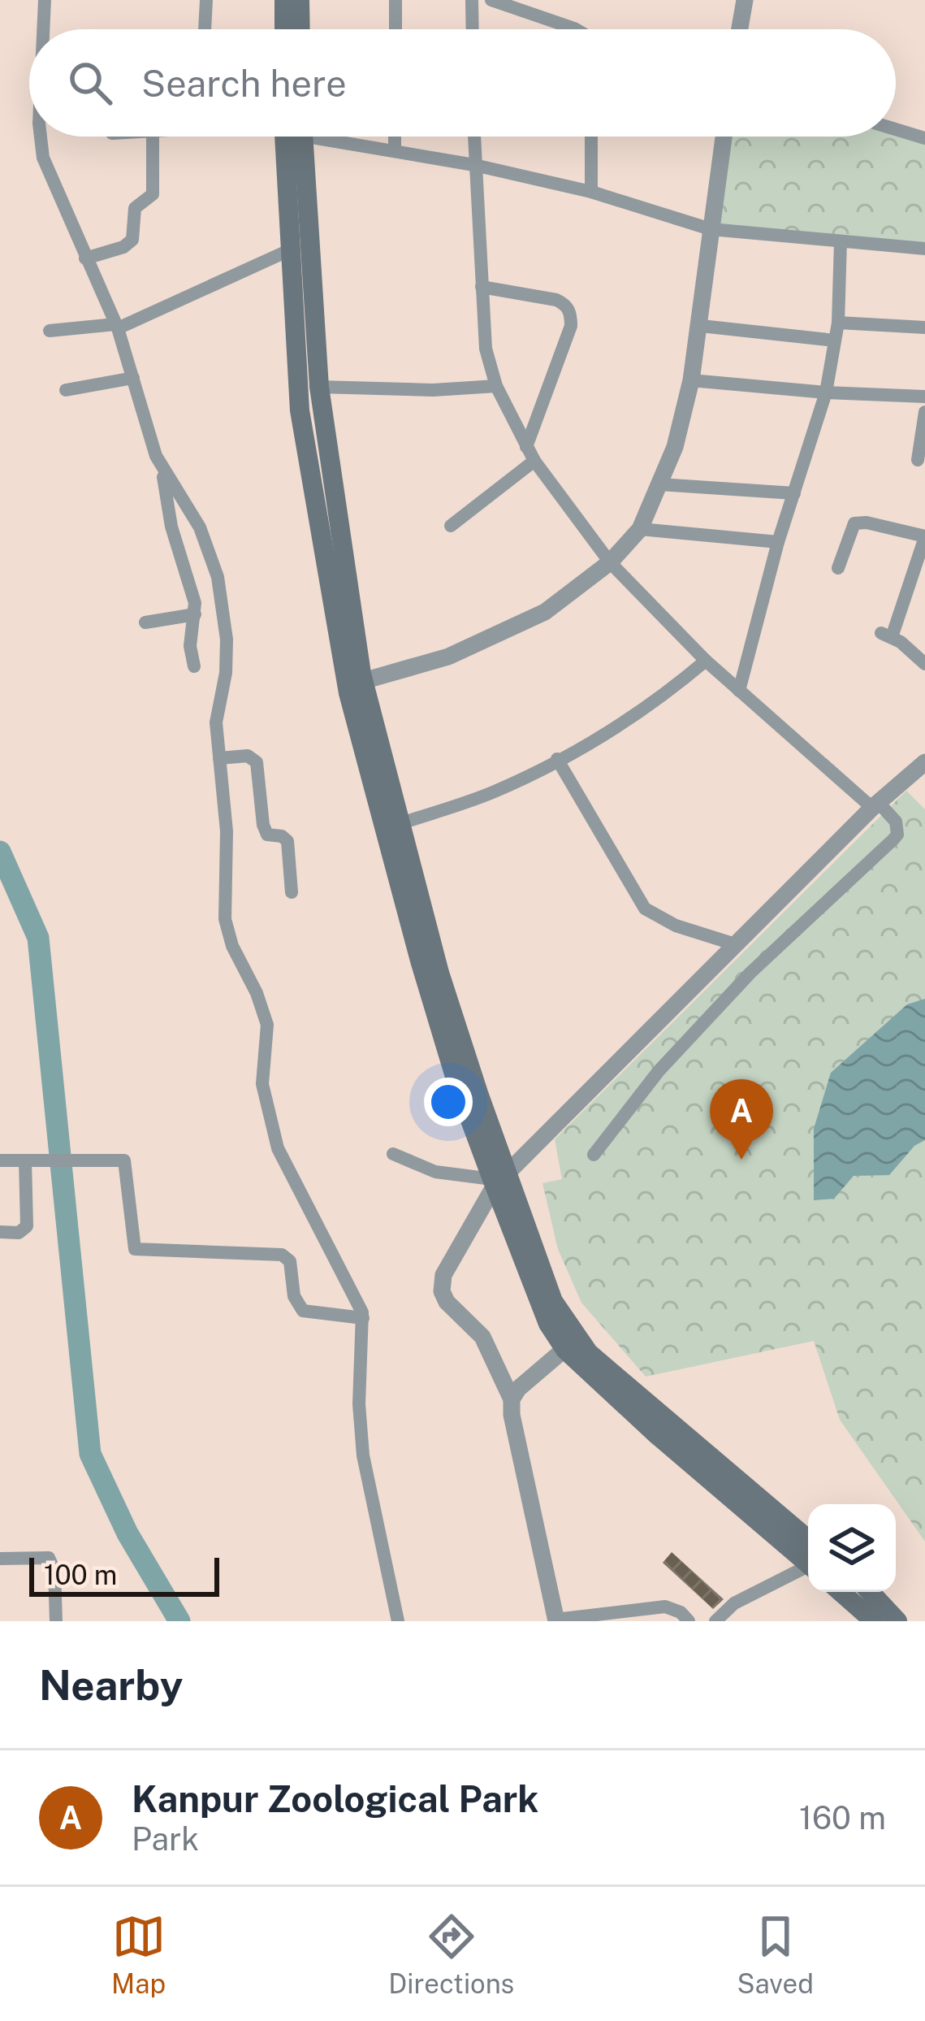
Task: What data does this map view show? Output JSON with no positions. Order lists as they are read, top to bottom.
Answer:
{
  "scale_bar": "100 m",
  "page": {
    "search": "Search here",
    "pins": "A",
    "scale": "100 m",
    "heading": "Nearby",
    "list": [
      {
        "mark": "A",
        "name": "Kanpur Zoological Park",
        "note": "Park",
        "value": "160 m"
      }
    ],
    "nav": ["Map", "Directions", "Saved"]
  }
}
